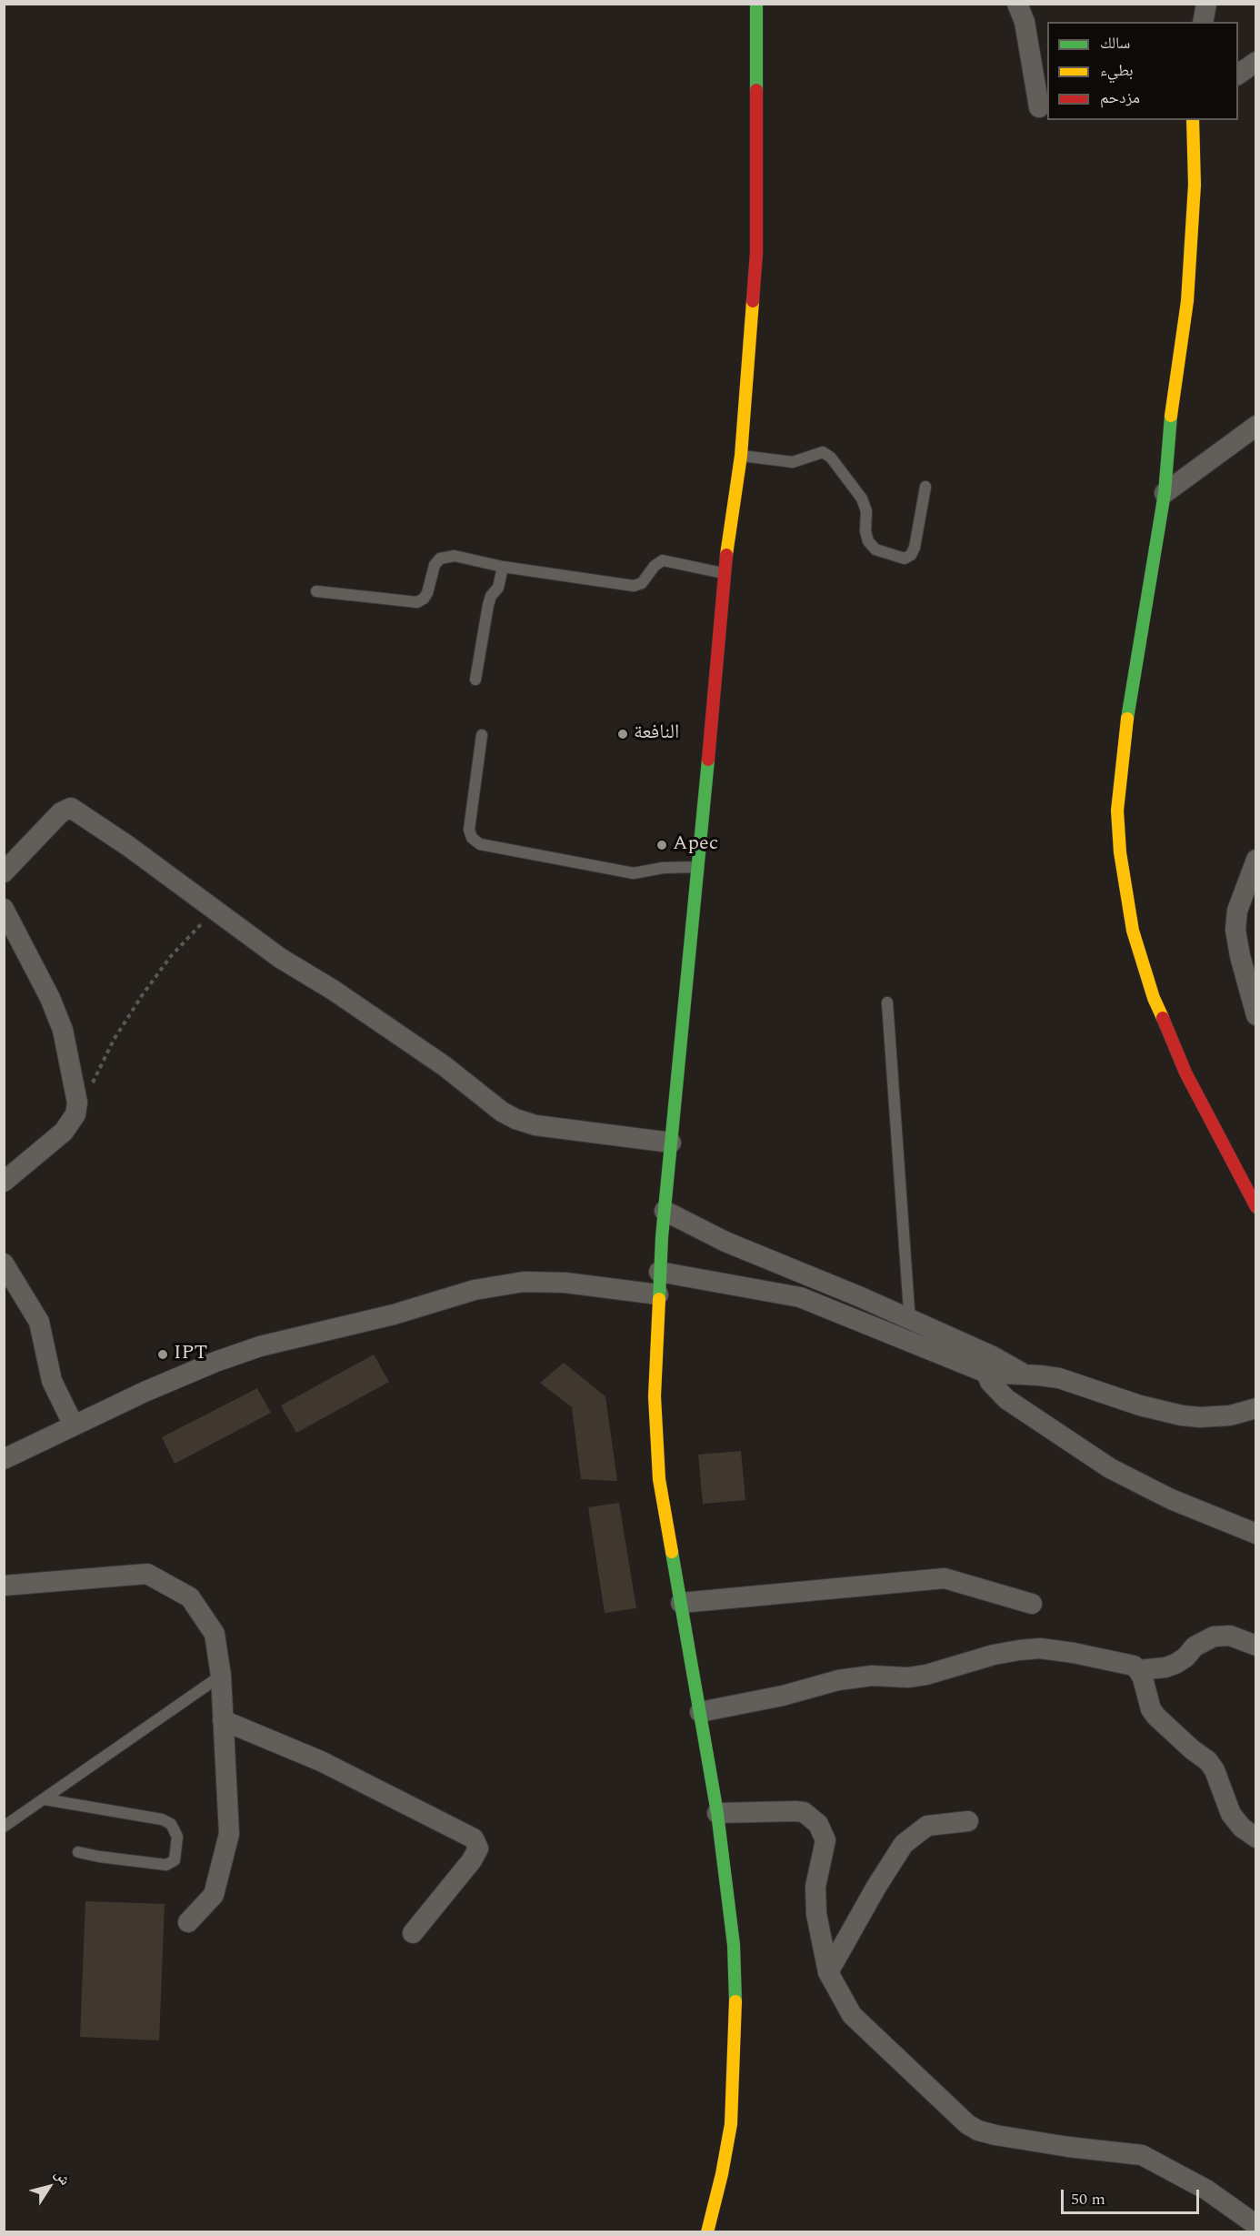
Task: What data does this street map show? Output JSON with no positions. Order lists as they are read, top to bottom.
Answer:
{
  "places": ["النافعة", "Apec", "IPT"],
  "legend": ["سالك", "بطيء", "مزدحم"],
  "scale_bar": "50 m",
  "north": "top right"
}
